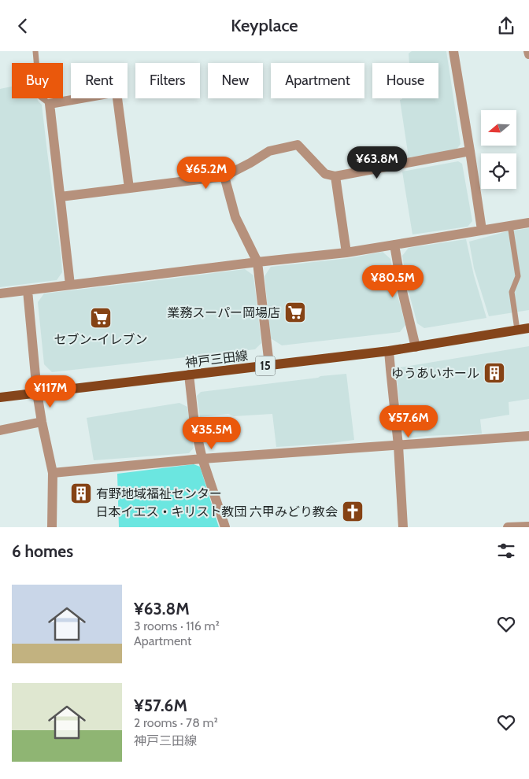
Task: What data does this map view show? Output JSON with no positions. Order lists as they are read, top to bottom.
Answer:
{
  "streets": {
    "main road": ["神戸三田線", "15"]
  },
  "places": {
    "supermarket": ["業務スーパー岡場店", "セブン-イレブン"],
    "building": ["ゆうあいホール", "有野地域福祉センター"],
    "church": ["日本イエス・キリスト教団 六甲みどり教会"]
  },
  "north": "left",
  "page": {
    "header": "Keyplace",
    "chip": [
      "Buy",
      "Rent",
      "Filters",
      "New",
      "Apartment",
      "House"
    ],
    "price": [
      "¥63.8M",
      "¥65.2M",
      "¥80.5M",
      "¥117M",
      "¥57.6M",
      "¥35.5M"
    ],
    "heading": "6 homes",
    "list": [
      {
        "name": "¥63.8M",
        "note": "3 rooms · 116 m² · Apartment"
      },
      {
        "name": "¥57.6M",
        "note": "2 rooms · 78 m² · 神戸三田線"
      }
    ]
  }
}
